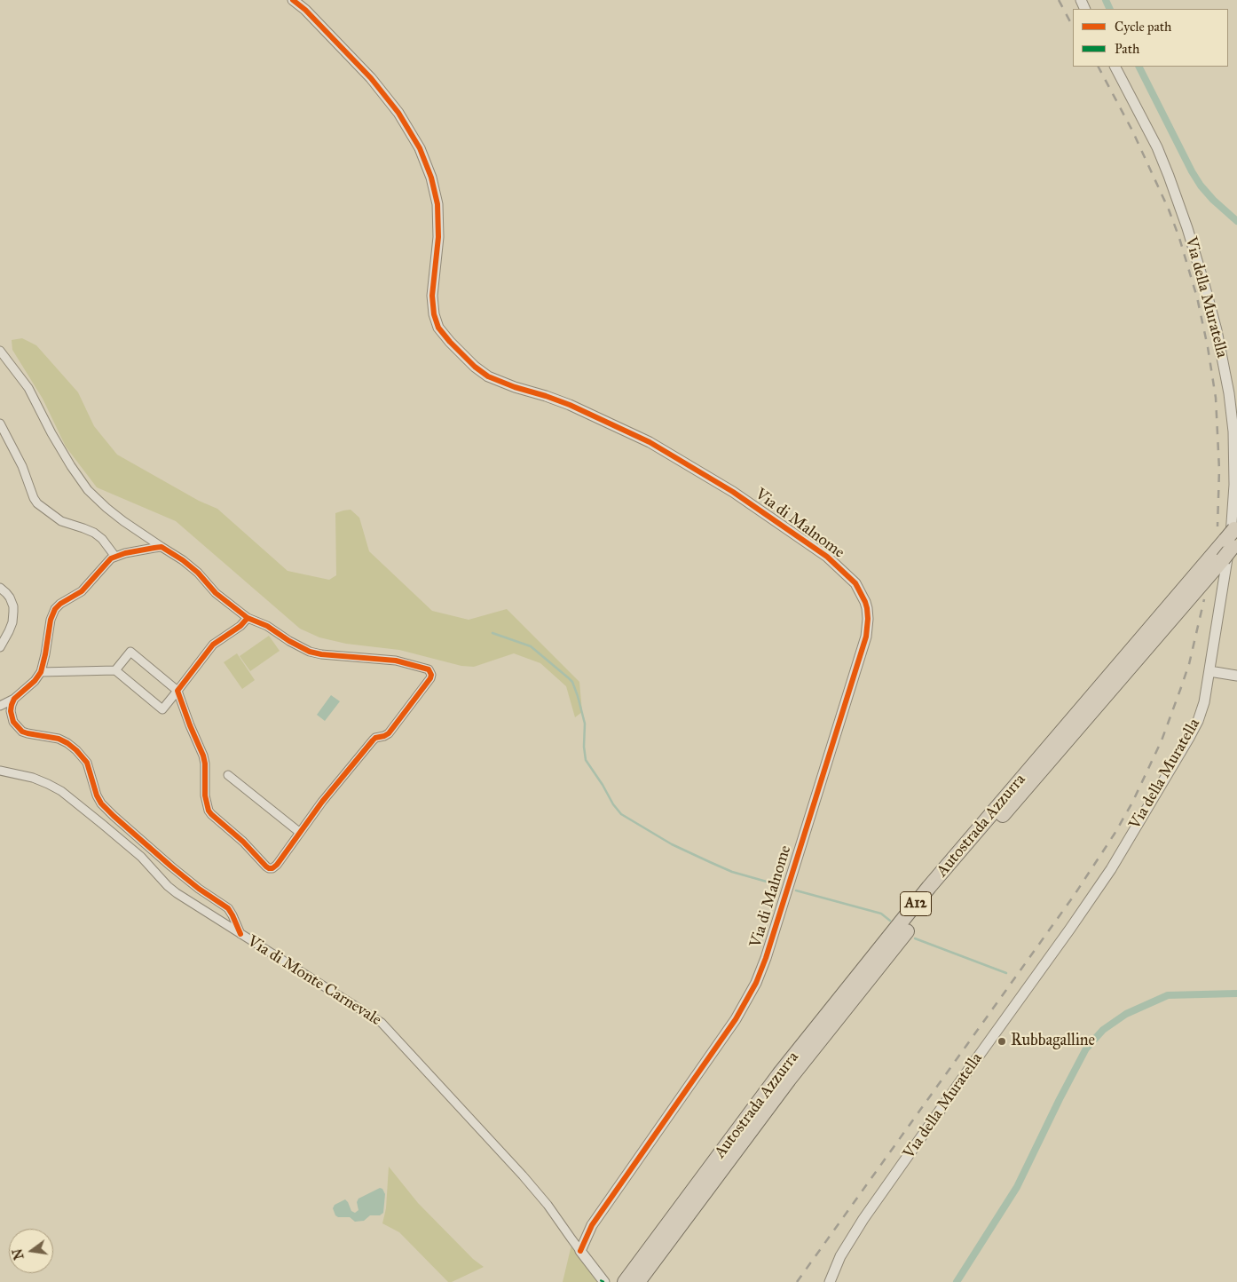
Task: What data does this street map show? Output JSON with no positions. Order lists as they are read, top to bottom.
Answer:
{
  "streets": {
    "highway": ["Autostrada Azzurra", "A12"],
    "street": ["Via della Muratella", "Via di Malnome", "Via di Monte Carnevale"]
  },
  "crossings": [
    ["Via di Malnome", "Via di Monte Carnevale"]
  ],
  "places": ["Rubbagalline"],
  "legend": ["Cycle path", "Path"],
  "north": "left"
}
